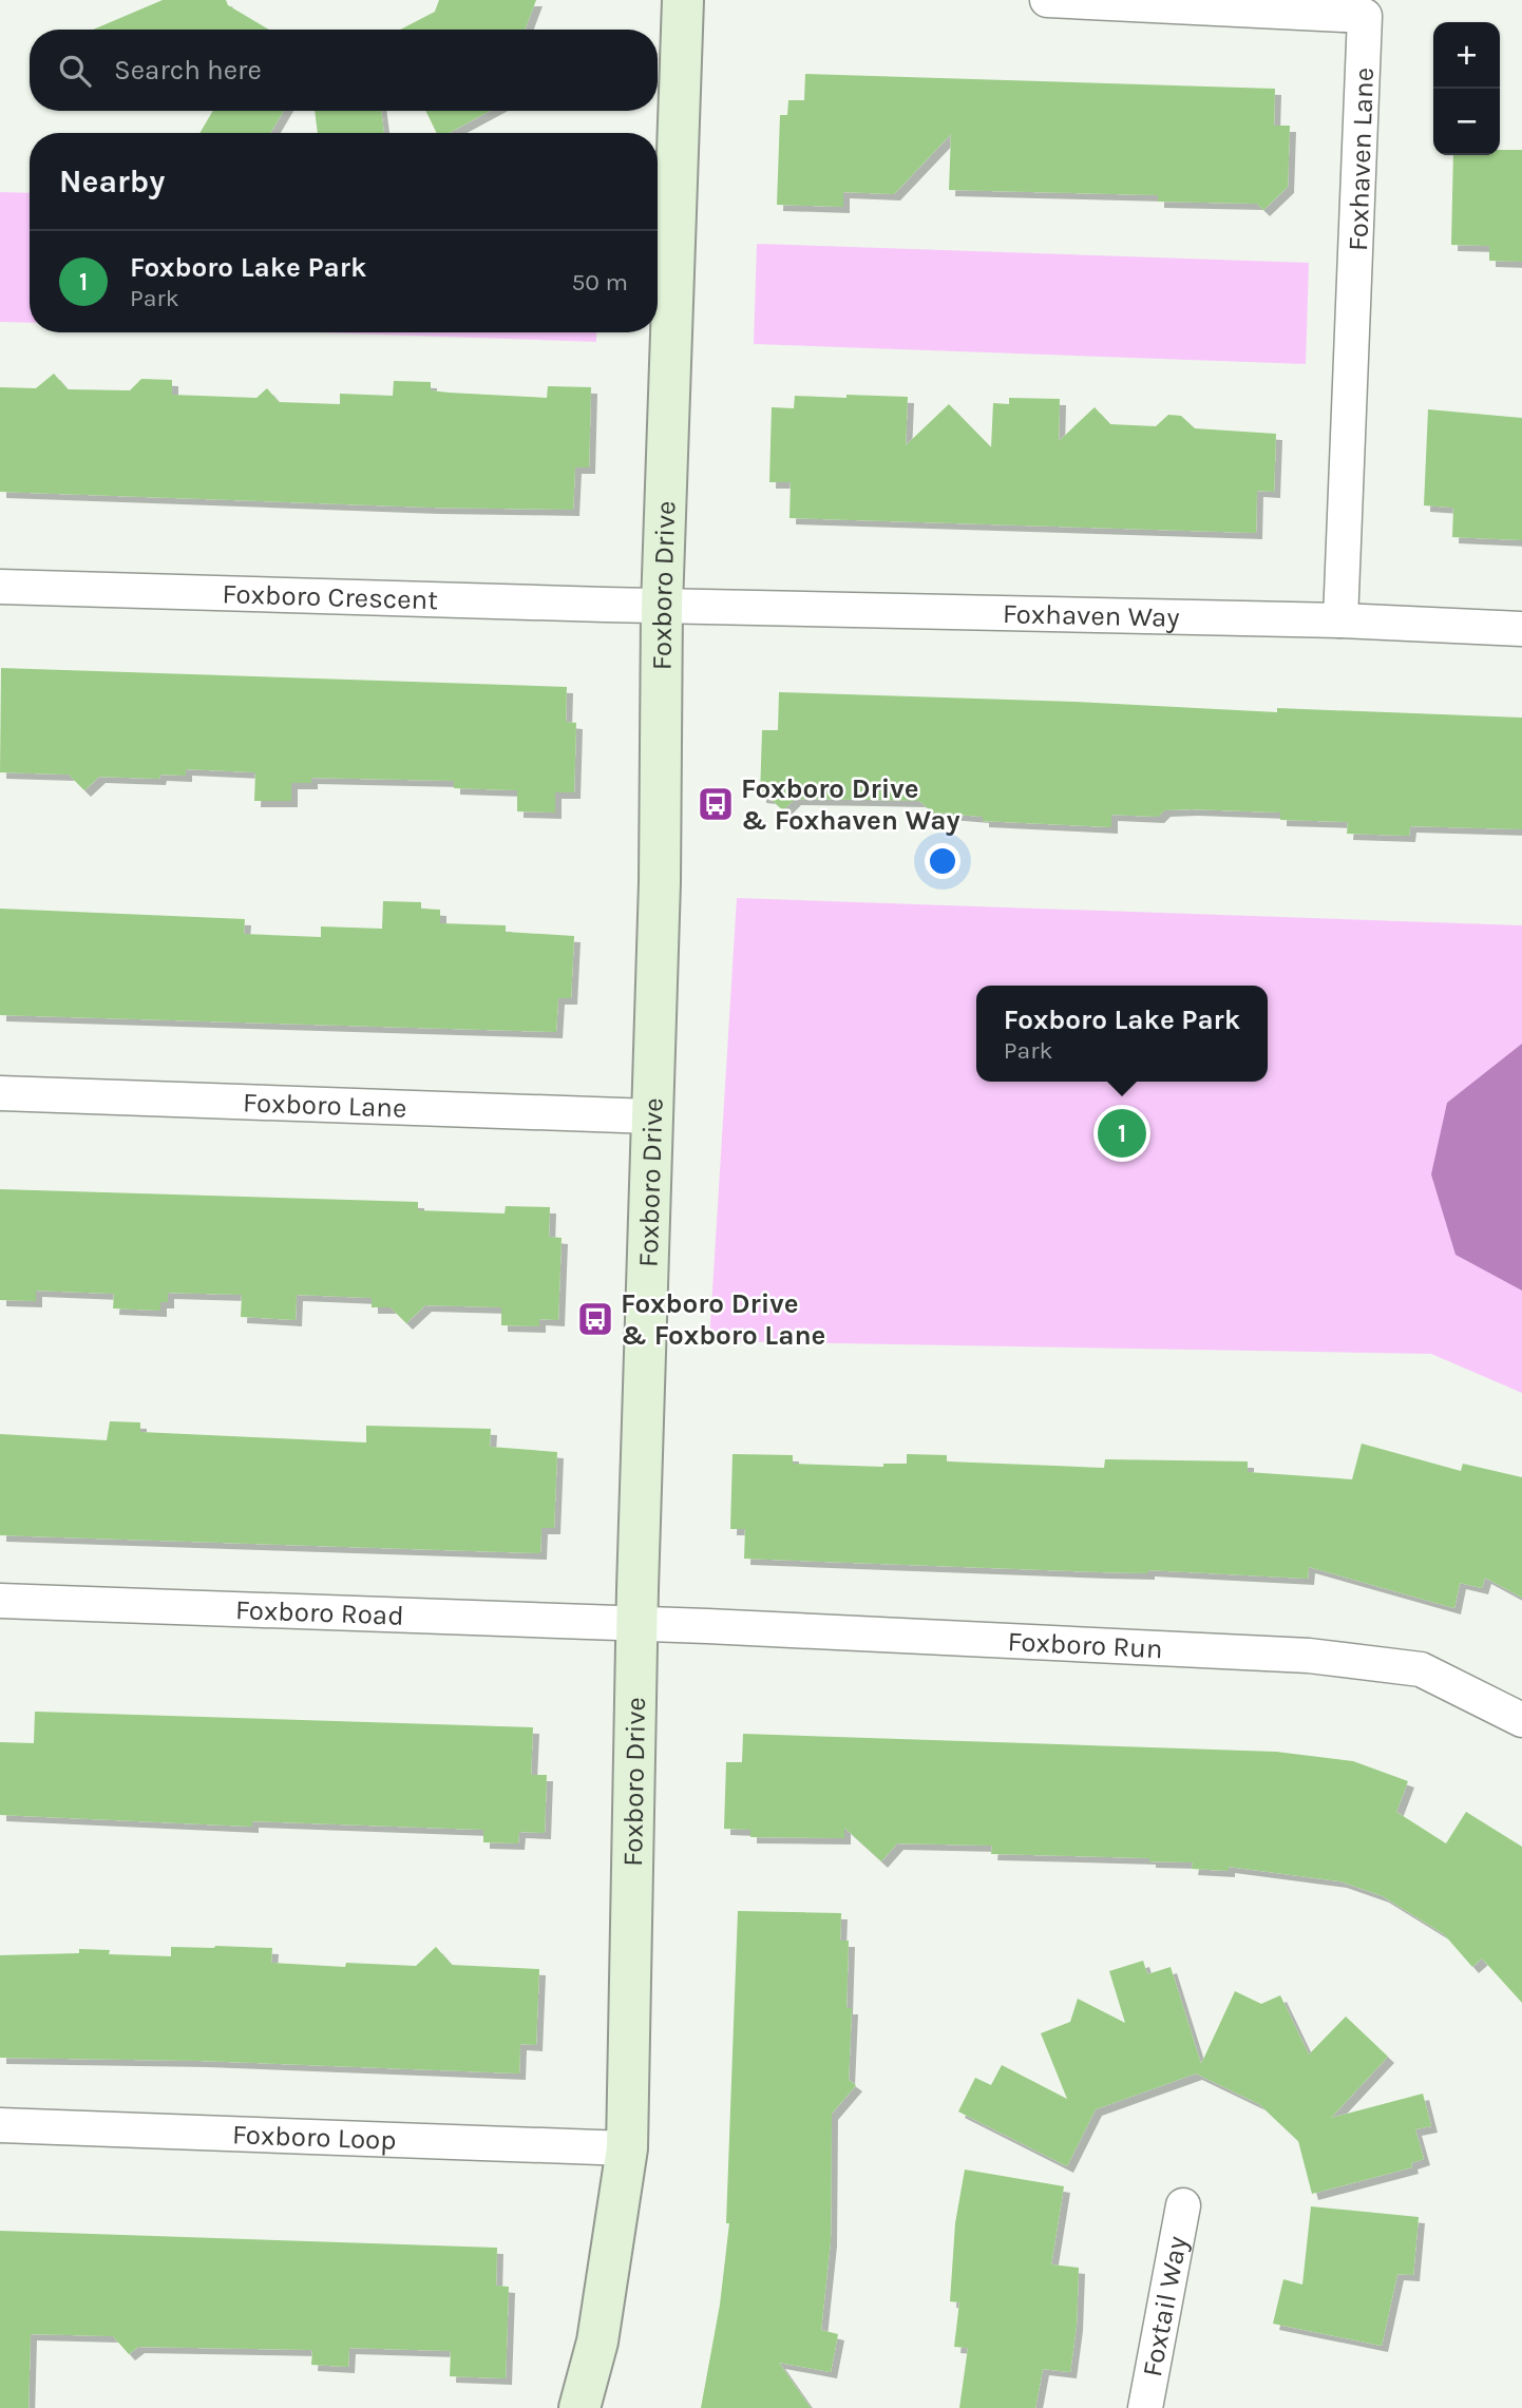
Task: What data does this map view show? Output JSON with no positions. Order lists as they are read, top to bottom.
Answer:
{
  "streets": {
    "street": [
      "Foxhaven Lane",
      "Foxboro Drive",
      "Foxboro Crescent",
      "Foxhaven Way",
      "Foxboro Lane",
      "Foxboro Road",
      "Foxboro Run",
      "Foxboro Loop",
      "Foxtail Way"
    ]
  },
  "crossings": [
    ["Foxhaven Lane", "Foxhaven Way"],
    ["Foxboro Drive", "Foxboro Crescent"],
    ["Foxboro Drive", "Foxhaven Way"],
    ["Foxboro Drive", "Foxboro Lane"],
    ["Foxboro Drive", "Foxboro Road"],
    ["Foxboro Drive", "Foxboro Run"],
    ["Foxboro Drive", "Foxboro Loop"],
    ["Foxboro Crescent", "Foxhaven Way"],
    ["Foxboro Road", "Foxboro Run"]
  ],
  "places": {
    "bus stop": ["Foxboro Drive & Foxhaven Way", "Foxboro Drive & Foxboro Lane"]
  },
  "page": {
    "map_buttons": ["+", "−"],
    "search": "Search here",
    "heading": "Nearby",
    "list": [
      {
        "mark": "1",
        "name": "Foxboro Lake Park",
        "note": "Park",
        "value": "50 m"
      }
    ],
    "popup": ["Foxboro Lake Park", "Park"],
    "pins": "1"
  }
}
